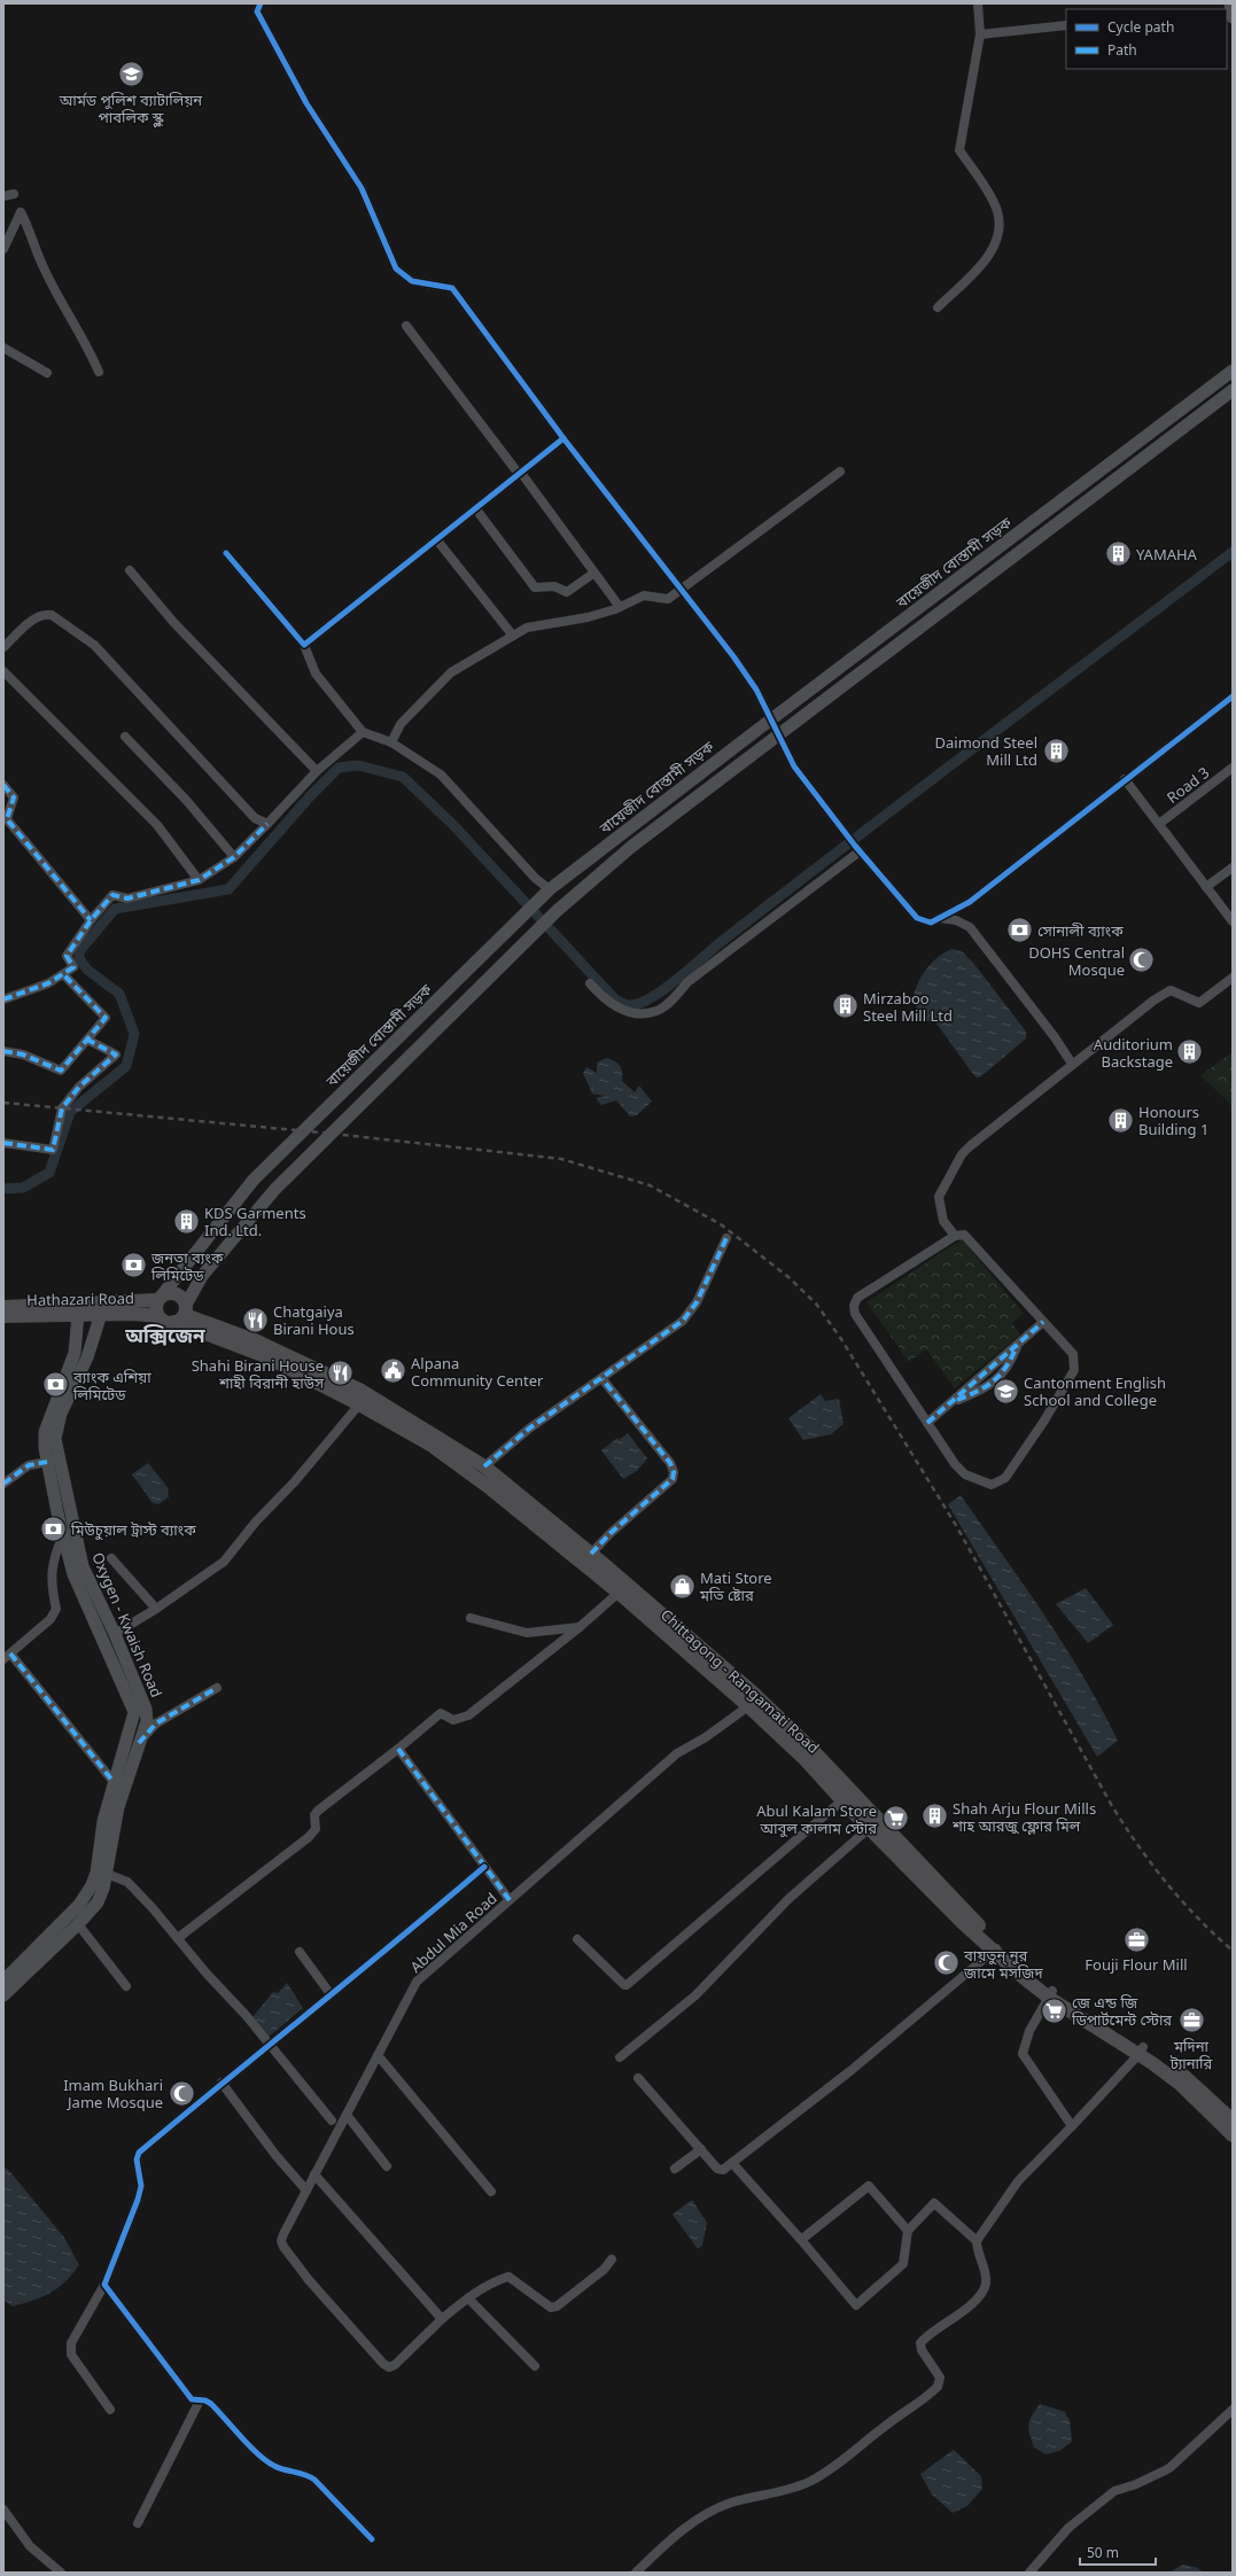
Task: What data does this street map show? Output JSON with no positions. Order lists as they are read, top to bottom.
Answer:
{
  "streets": {
    "highway": ["Hathazari Road", "Chittagong - Rangamati Road"],
    "main road": ["বায়েজীদ বোস্তামী সড়ক", "Oxygen - Kwaish Road"],
    "street": ["Road 3", "Abdul Mia Road"]
  },
  "crossings": [
    ["বায়েজীদ বোস্তামী সড়ক", "Hathazari Road"],
    ["বায়েজীদ বোস্তামী সড়ক", "Chittagong - Rangamati Road"],
    ["Hathazari Road", "Oxygen - Kwaish Road"],
    ["Hathazari Road", "Chittagong - Rangamati Road"],
    ["Chittagong - Rangamati Road", "Abdul Mia Road"]
  ],
  "districts": ["অক্সিজেন"],
  "places": {
    "school or university": ["আর্মড পুলিশ ব্যাটালিয়ন পাবলিক স্কুল", "Cantonment English School and College"],
    "building": [
      "YAMAHA",
      "Daimond Steel Mill Ltd",
      "Mirzaboo Steel Mill Ltd",
      "Auditorium Backstage",
      "Honours Building 1",
      "KDS Garments Ind. Ltd.",
      "Shah Arju Flour Mills শাহ আরজু ফ্লোর মিল"
    ],
    "bank": [
      "সোনালী ব্যাংক",
      "জনতা ব্যংক লিমিটেড",
      "ব্যাংক এশিয়া লিমিটেড",
      "মিউচুয়াল ট্রাস্ট ব্যাংক"
    ],
    "mosque": ["DOHS Central Mosque", "বায়তুন্ নুর জামে মসজিদ", "Imam Bukhari Jame Mosque"],
    "restaurant": ["Chatgaiya Birani Hous", "Shahi Birani House শাহী বিরানী হাউস"],
    "public building": ["Alpana Community Center"],
    "shop": ["Mati Store মতি ষ্টোর"],
    "supermarket": ["Abul Kalam Store আবুল কালাম স্টোর", "জে এন্ড জি ডিপার্টমেন্ট স্টোর"],
    "office": ["Fouji Flour Mill", "মদিনা ট্যানারি"]
  },
  "legend": ["Cycle path", "Path"],
  "scale_bar": "50 m"
}
